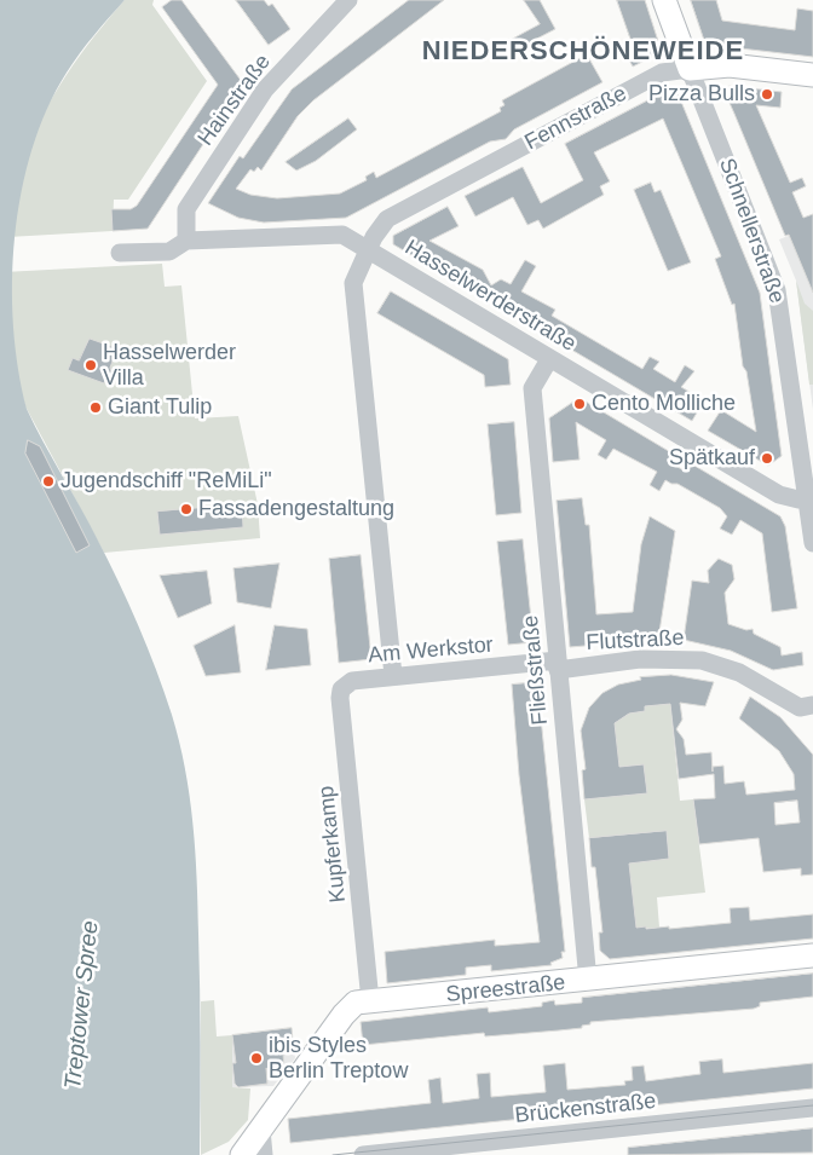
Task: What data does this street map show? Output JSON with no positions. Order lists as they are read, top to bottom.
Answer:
{
  "streets": {
    "main road": ["Fennstraße", "Schnellerstraße", "Spreestraße"],
    "street": [
      "Hainstraße",
      "Hasselwerderstraße",
      "Flutstraße",
      "Am Werkstor",
      "Fließstraße",
      "Kupferkamp",
      "Brückenstraße"
    ]
  },
  "crossings": [
    ["Hainstraße", "Hasselwerderstraße"],
    ["Fennstraße", "Schnellerstraße"],
    ["Fennstraße", "Hasselwerderstraße"],
    ["Fennstraße", "Am Werkstor"],
    ["Schnellerstraße", "Hasselwerderstraße"],
    ["Hasselwerderstraße", "Fließstraße"],
    ["Flutstraße", "Am Werkstor"],
    ["Flutstraße", "Fließstraße"],
    ["Am Werkstor", "Fließstraße"],
    ["Am Werkstor", "Kupferkamp"],
    ["Fließstraße", "Spreestraße"],
    ["Kupferkamp", "Spreestraße"]
  ],
  "districts": ["NIEDERSCHÖNEWEIDE"],
  "water": ["Treptower Spree"],
  "places": [
    "Pizza Bulls",
    "Hasselwerder Villa",
    "Cento Molliche",
    "Giant Tulip",
    "Spätkauf",
    "Jugendschiff \"ReMiLi\"",
    "Fassadengestaltung",
    "ibis Styles Berlin Treptow"
  ]
}
